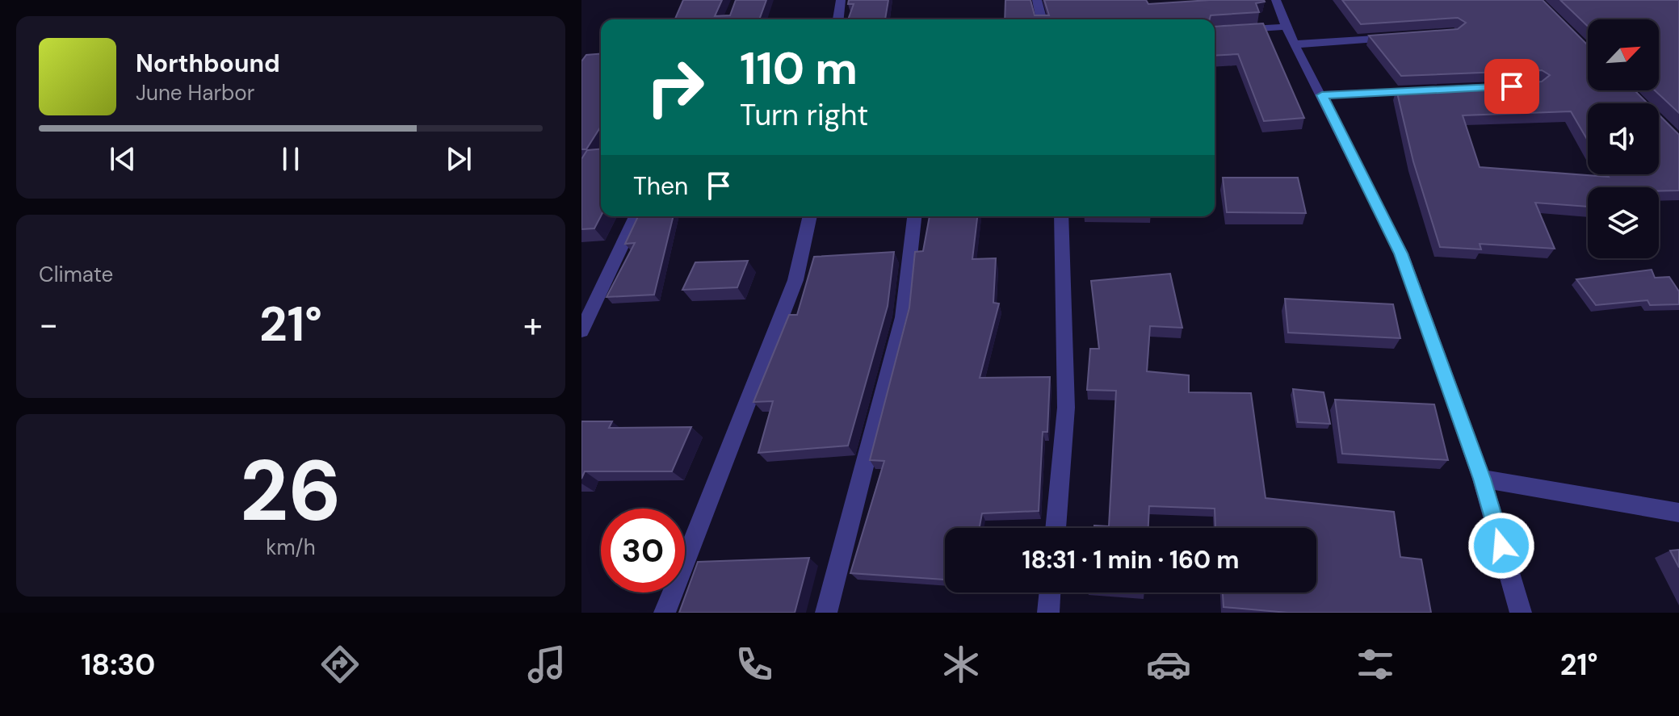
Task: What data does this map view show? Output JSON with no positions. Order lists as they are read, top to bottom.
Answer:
{
  "north": "top right",
  "page": {
    "turn": ["110 m", "Turn right"],
    "song": ["Northbound", "June Harbor"],
    "then": "Then",
    "tile": [
      "Climate",
      ["26", "km/h"]
    ],
    "heat": ["−", "21°", "+"],
    "limit": "30",
    "trip": "18:31 · 1 min · 160 m",
    "tabs": ["18:30", "21°"]
  }
}
